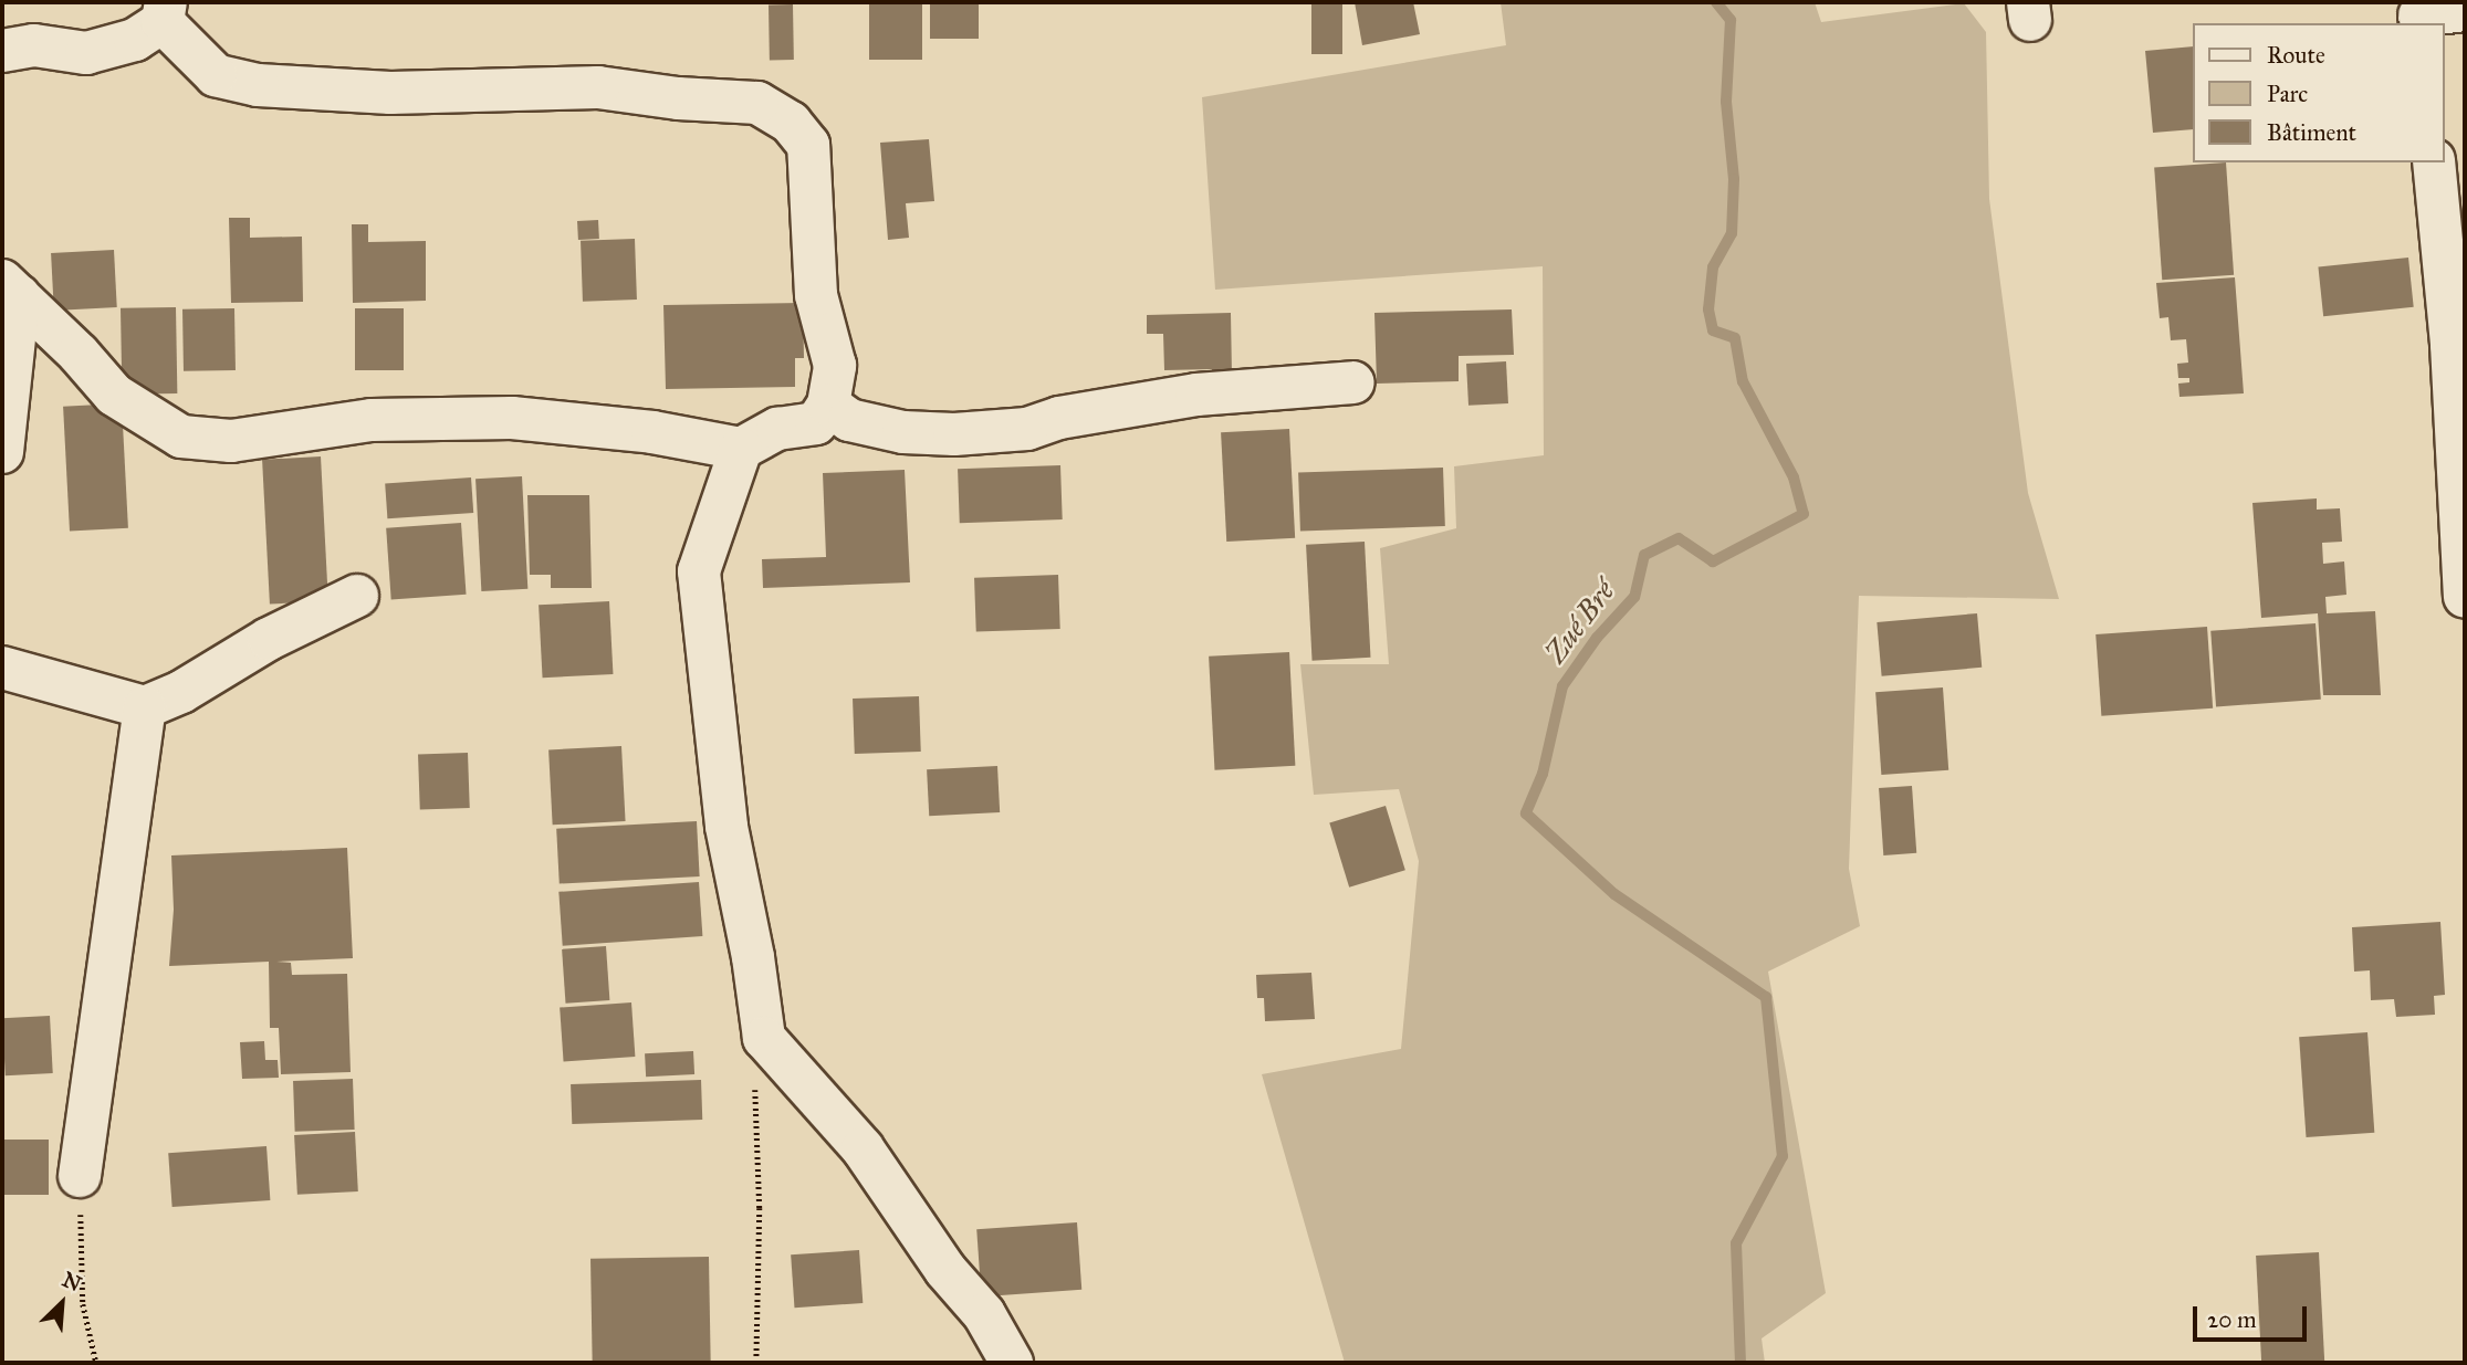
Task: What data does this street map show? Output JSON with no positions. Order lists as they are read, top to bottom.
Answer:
{
  "water": ["Zué Bré"],
  "legend": ["Route", "Parc", "Bâtiment"],
  "scale_bar": "20 m",
  "north": "top right"
}
